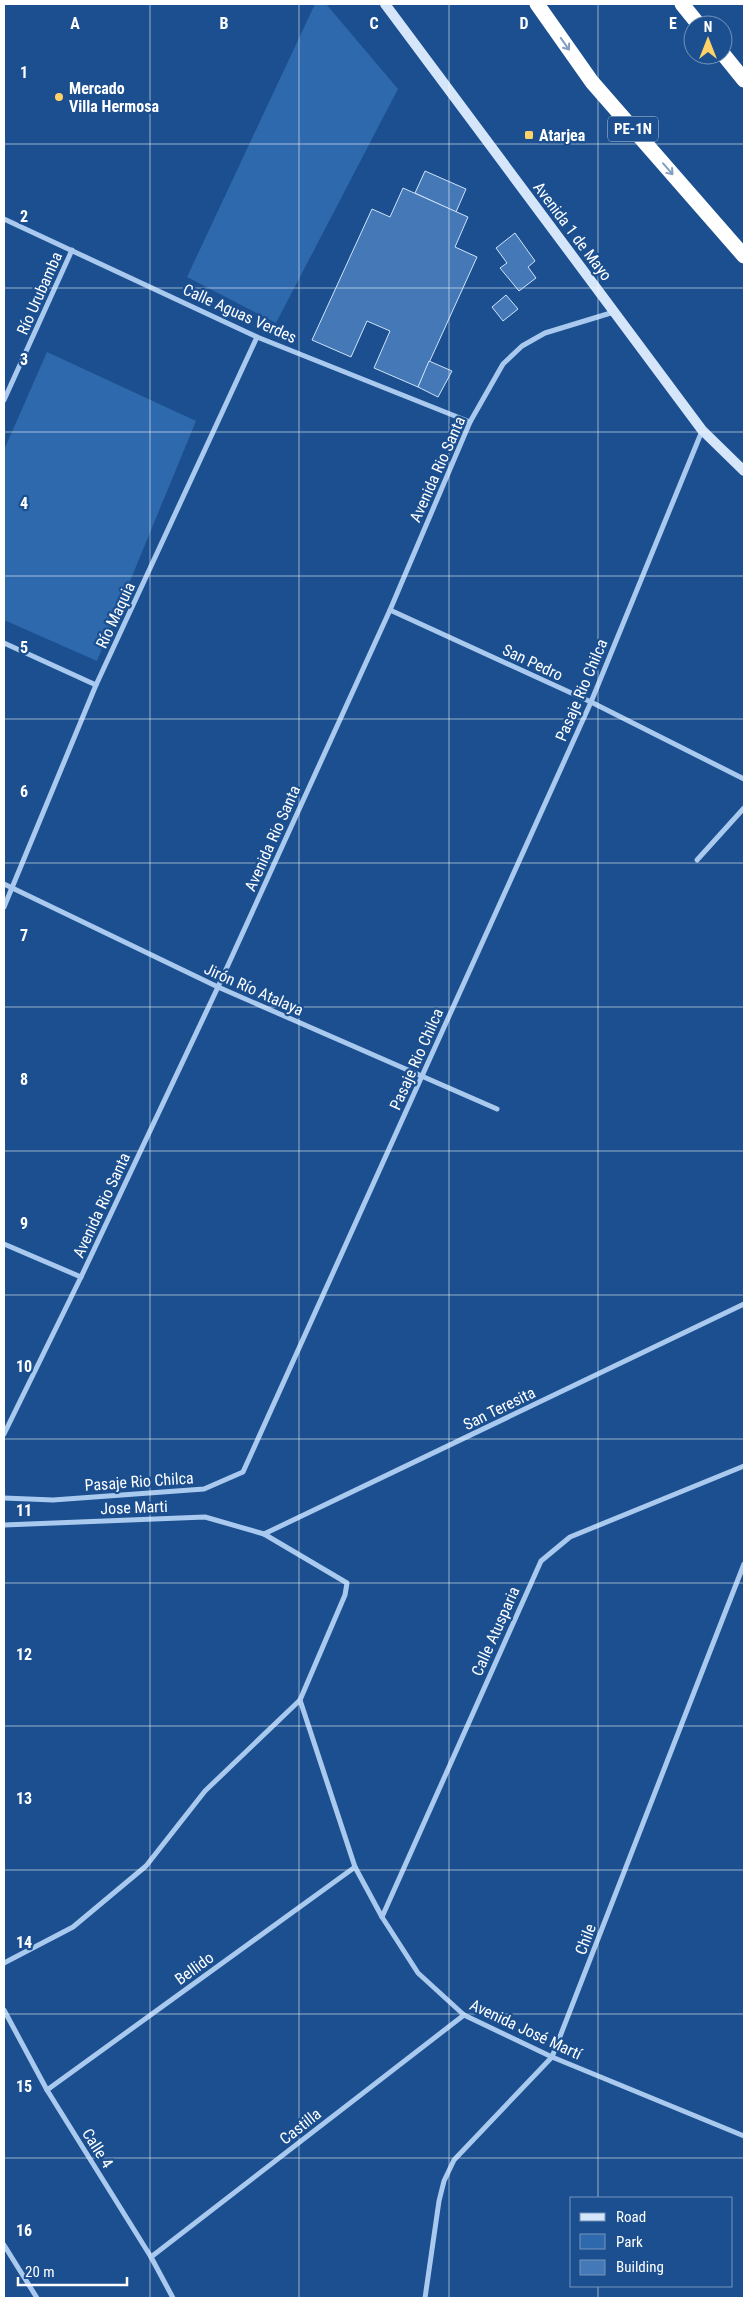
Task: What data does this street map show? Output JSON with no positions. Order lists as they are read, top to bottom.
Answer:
{
  "streets": {
    "highway": ["PE-1N"],
    "street": [
      "Avenida 1 de Mayo",
      "Río Urubamba",
      "Calle Aguas Verdes",
      "Avenida Rio Santa",
      "Río Maquia",
      "San Pedro",
      "Pasaje Rio Chilca",
      "Jirón Río Atalaya",
      "San Teresita",
      "Jose Marti",
      "Calle Atusparia",
      "Chile",
      "Bellido",
      "Avenida José Martí",
      "Castilla",
      "Calle 4"
    ]
  },
  "crossings": [
    ["Avenida 1 de Mayo", "Avenida Rio Santa"],
    ["Avenida 1 de Mayo", "Pasaje Rio Chilca"],
    ["Río Urubamba", "Calle Aguas Verdes"],
    ["Calle Aguas Verdes", "Avenida Rio Santa"],
    ["Calle Aguas Verdes", "Río Maquia"],
    ["Avenida Rio Santa", "San Pedro"],
    ["Avenida Rio Santa", "Jirón Río Atalaya"],
    ["Río Maquia", "Jirón Río Atalaya"],
    ["San Pedro", "Pasaje Rio Chilca"],
    ["Pasaje Rio Chilca", "Jirón Río Atalaya"],
    ["San Teresita", "Jose Marti"],
    ["Jose Marti", "Avenida José Martí"],
    ["Calle Atusparia", "Avenida José Martí"],
    ["Chile", "Avenida José Martí"],
    ["Bellido", "Avenida José Martí"],
    ["Bellido", "Calle 4"],
    ["Avenida José Martí", "Castilla"],
    ["Castilla", "Calle 4"]
  ],
  "places": {
    "other": ["Mercado Villa Hermosa"],
    "transit": ["Atarjea"]
  },
  "legend": ["Road", "Park", "Building"],
  "scale_bar": "20 m",
  "north": "top",
  "grid": {
    "columns": [
      "A",
      "B",
      "C",
      "D",
      "E"
    ],
    "rows": [
      "1",
      "2",
      "3",
      "4",
      "5",
      "6",
      "7",
      "8",
      "9",
      "10",
      "11",
      "12",
      "13",
      "14",
      "15",
      "16"
    ]
  }
}
